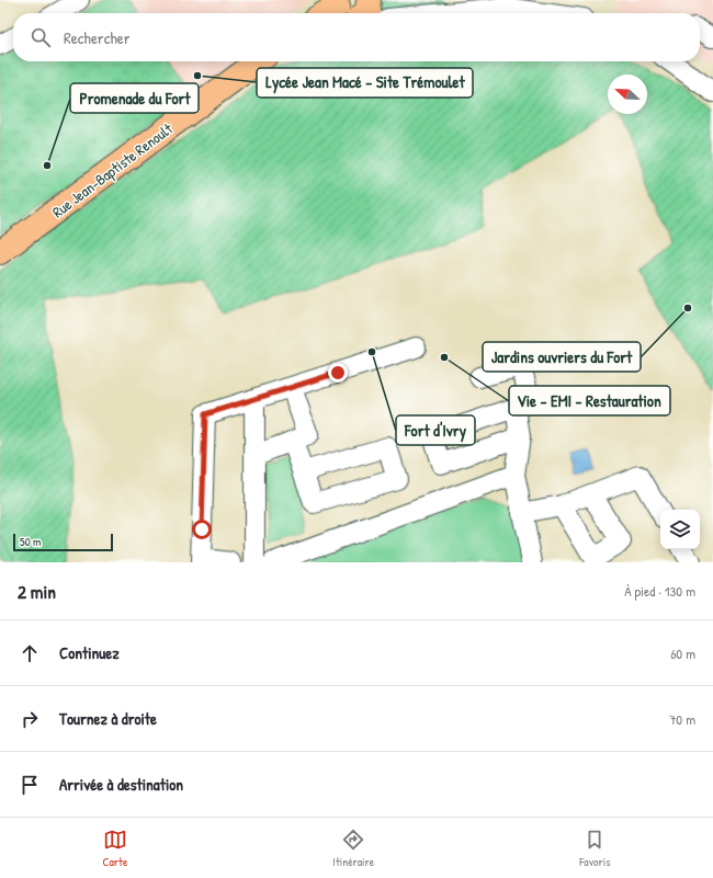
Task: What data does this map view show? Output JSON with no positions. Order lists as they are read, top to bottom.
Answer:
{
  "streets": {
    "main road": ["Rue Jean-Baptiste Renoult"]
  },
  "places": [
    "Lycée Jean Macé - Site Trémoulet",
    "Promenade du Fort",
    "Jardins ouvriers du Fort",
    "Fort d'Ivry",
    "Vie - EMI - Restauration"
  ],
  "scale_bar": "50 m",
  "north": "top left",
  "page": {
    "search": "Rechercher",
    "scale": "50 m",
    "heading": ["2 min", "À pied · 130 m"],
    "list": [
      ["Continuez", "60 m"],
      ["Tournez à droite", "70 m"],
      "Arrivée à destination"
    ],
    "nav": ["Carte", "Itinéraire", "Favoris"]
  }
}
